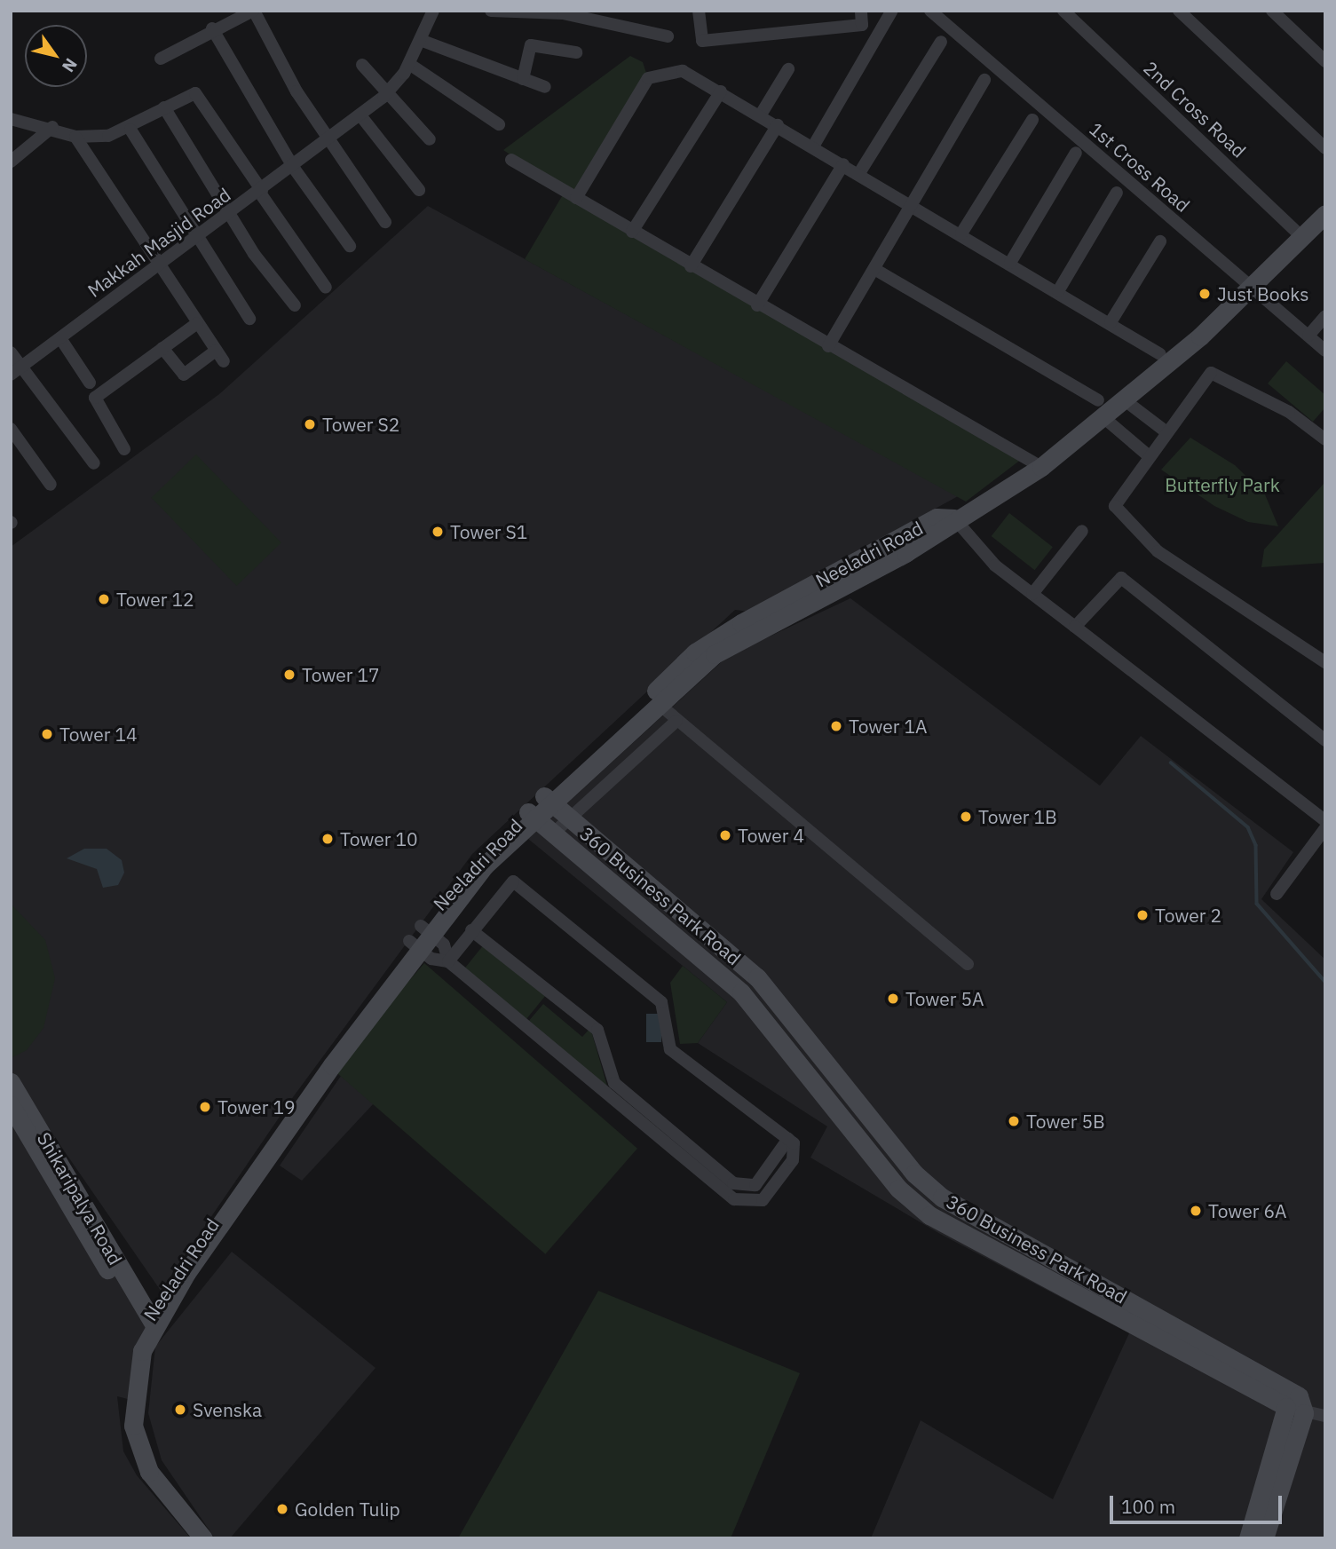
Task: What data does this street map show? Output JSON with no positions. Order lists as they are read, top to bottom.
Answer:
{
  "streets": {
    "main road": ["Neeladri Road", "360 Business Park Road", "Shikaripalya Road"],
    "street": ["2nd Cross Road", "1st Cross Road", "Makkah Masjid Road"]
  },
  "crossings": [
    ["2nd Cross Road", "Neeladri Road"],
    ["1st Cross Road", "Neeladri Road"],
    ["Neeladri Road", "360 Business Park Road"],
    ["Neeladri Road", "Shikaripalya Road"]
  ],
  "parks": ["Butterfly Park"],
  "places": [
    "Just Books",
    "Tower S2",
    "Tower S1",
    "Tower 12",
    "Tower 17",
    "Tower 1A",
    "Tower 14",
    "Tower 1B",
    "Tower 4",
    "Tower 10",
    "Tower 2",
    "Tower 5A",
    "Tower 19",
    "Tower 5B",
    "Tower 6A",
    "Svenska",
    "Golden Tulip"
  ],
  "scale_bar": "100 m",
  "north": "bottom right"
}
